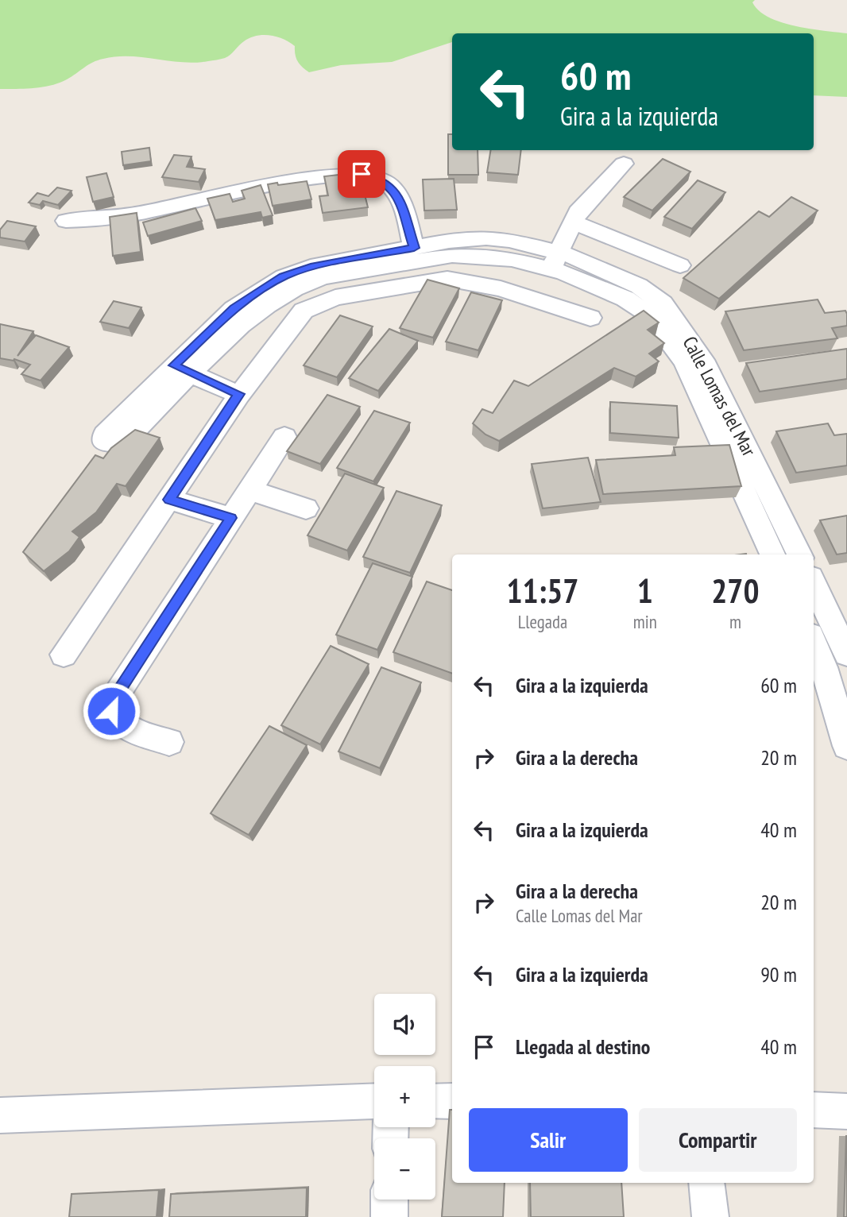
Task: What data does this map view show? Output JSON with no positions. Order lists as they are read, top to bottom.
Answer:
{
  "streets": {
    "street": ["Calle Lomas del Mar"]
  },
  "page": {
    "turn": ["60 m", "Gira a la izquierda"],
    "eta": [
      "11:57",
      "Llegada",
      "1",
      "min",
      "270",
      "m"
    ],
    "list": [
      {
        "name": "Gira a la izquierda",
        "value": "60 m"
      },
      {
        "name": "Gira a la derecha",
        "value": "20 m"
      },
      {
        "name": "Gira a la izquierda",
        "value": "40 m"
      },
      {
        "name": "Gira a la derecha",
        "note": "Calle Lomas del Mar",
        "value": "20 m"
      },
      {
        "name": "Gira a la izquierda",
        "value": "90 m"
      },
      {
        "name": "Llegada al destino",
        "value": "40 m"
      }
    ],
    "map_buttons": ["+", "−"],
    "buttons": ["Salir", "Compartir"]
  }
}
